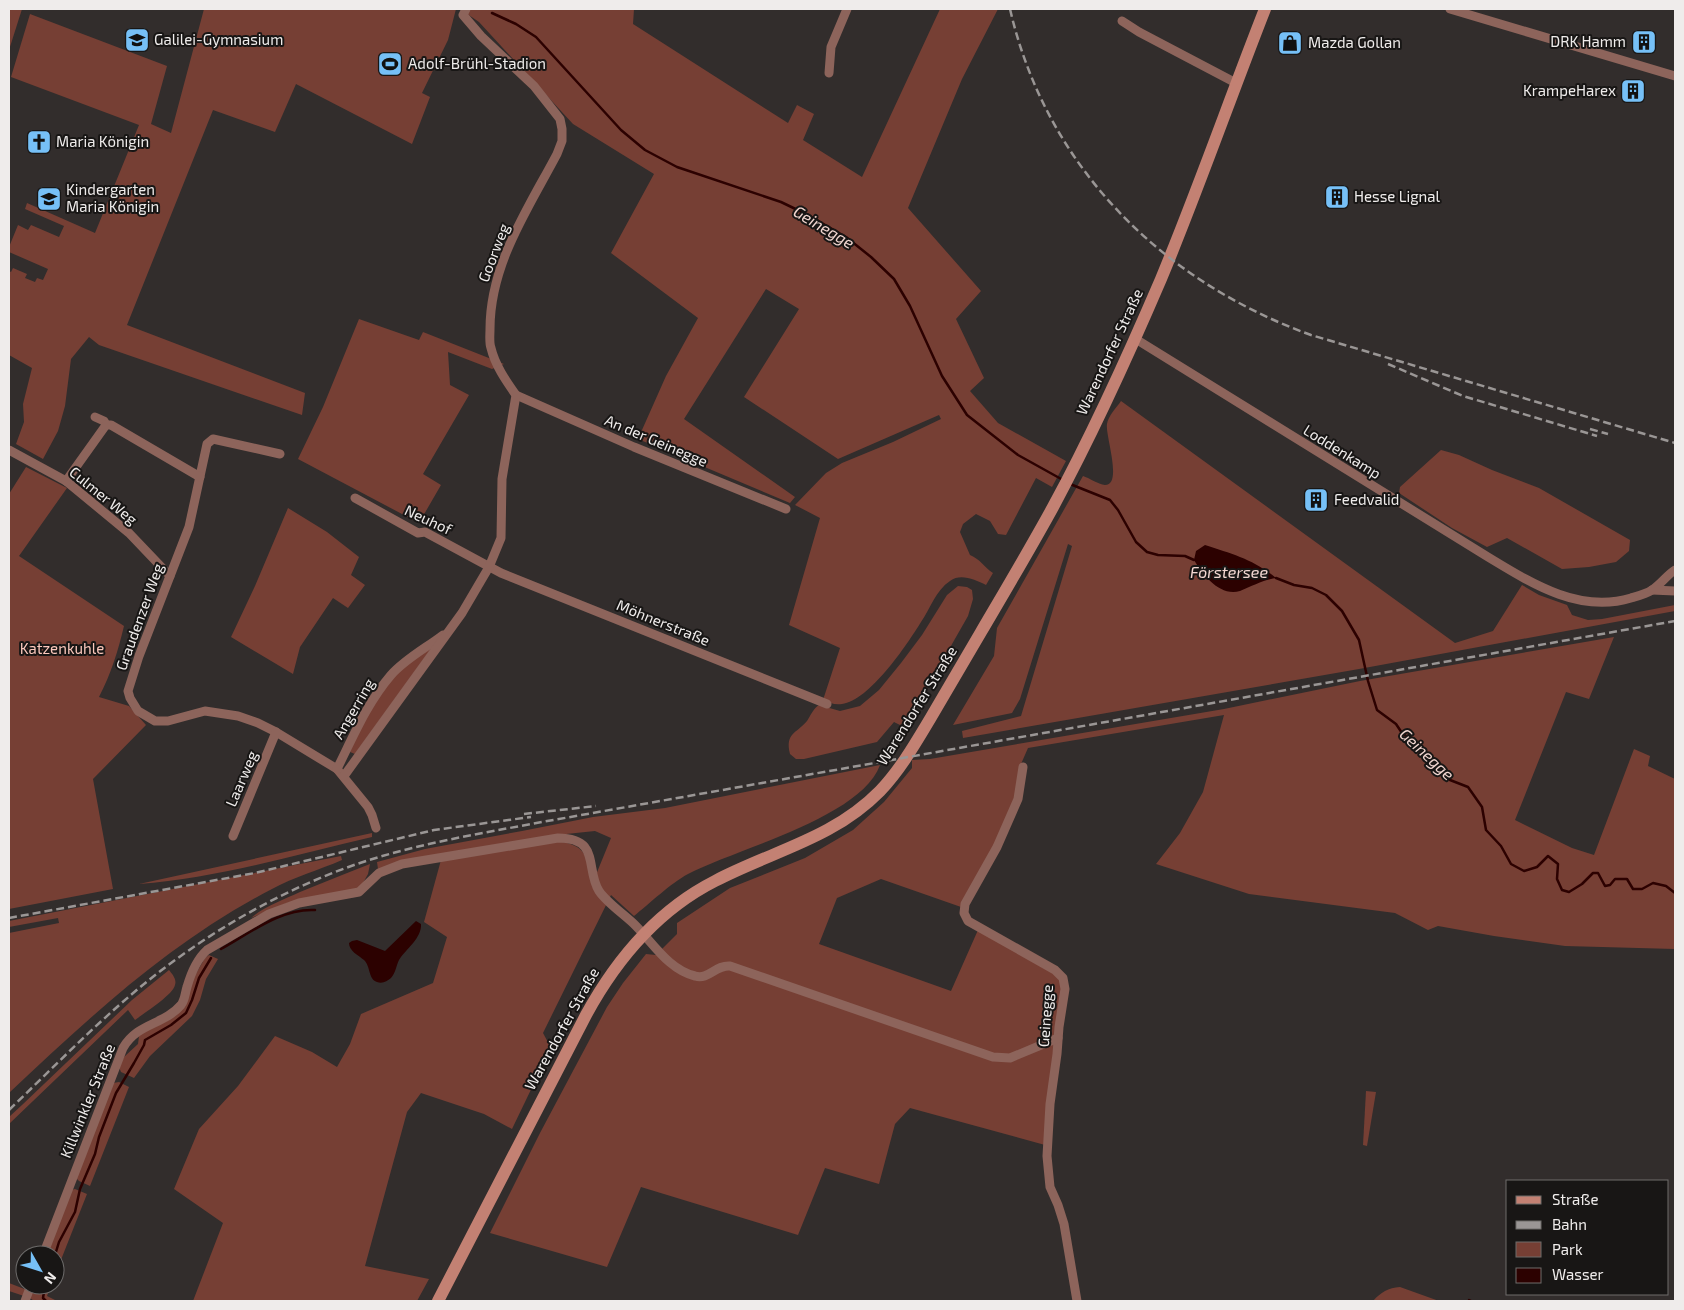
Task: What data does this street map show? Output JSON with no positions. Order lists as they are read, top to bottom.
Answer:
{
  "streets": {
    "street": [
      "Goorweg",
      "Warendorfer Straße",
      "An der Geinegge",
      "Loddenkamp",
      "Culmer Weg",
      "Neuhof",
      "Graudenzer Weg",
      "Möhnerstraße",
      "Angerring",
      "Laarweg",
      "Geinegge",
      "Killwinkler Straße"
    ]
  },
  "crossings": [
    ["Goorweg", "An der Geinegge"],
    ["Warendorfer Straße", "Loddenkamp"],
    ["Warendorfer Straße", "Killwinkler Straße"],
    ["Culmer Weg", "Graudenzer Weg"],
    ["Neuhof", "Möhnerstraße"],
    ["Neuhof", "Angerring"],
    ["Graudenzer Weg", "Angerring"],
    ["Graudenzer Weg", "Laarweg"],
    ["Möhnerstraße", "Angerring"]
  ],
  "water": ["Geinegge", "Förstersee"],
  "parks": ["Katzenkuhle"],
  "places": {
    "school or university": ["Galilei-Gymnasium", "Kindergarten Maria Königin"],
    "building": [
      "DRK Hamm",
      "KrampeHarex",
      "Hesse Lignal",
      "Feedvalid"
    ],
    "shop": ["Mazda Gollan"],
    "sports": ["Adolf-Brühl-Stadion"],
    "church": ["Maria Königin"]
  },
  "legend": [
    "Straße",
    "Bahn",
    "Park",
    "Wasser"
  ],
  "north": "bottom right"
}
